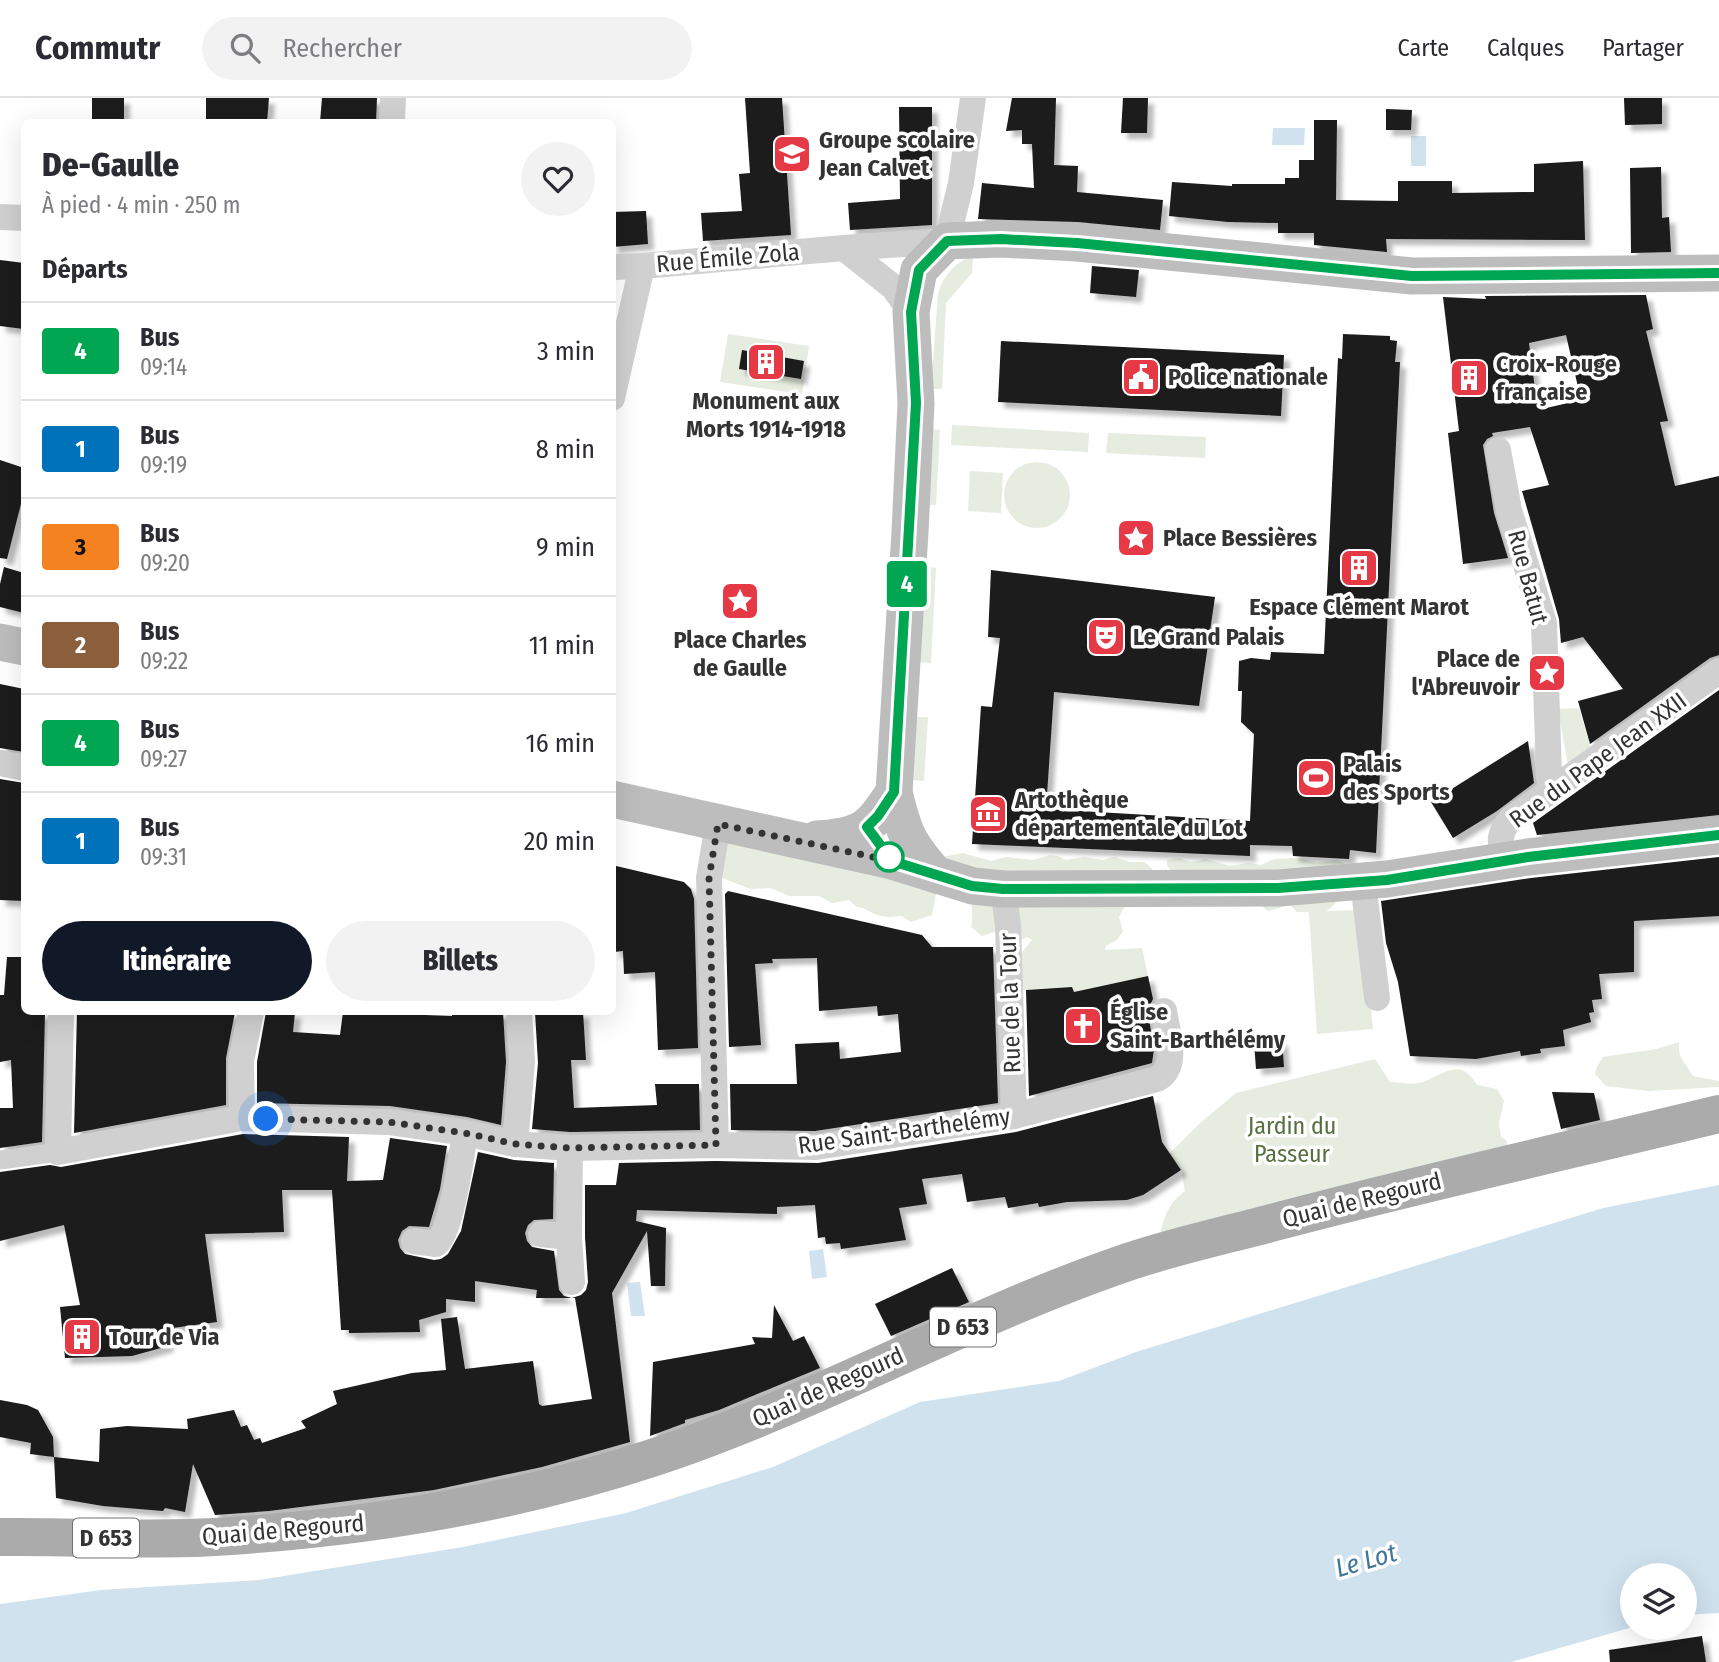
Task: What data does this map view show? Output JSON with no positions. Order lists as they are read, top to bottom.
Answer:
{
  "streets": {
    "main road": ["Rue Émile Zola", "Quai de Regourd", "D 653"],
    "street": [
      "Rue Batut",
      "Rue du Pape Jean XXII",
      "Rue de la Tour",
      "Rue Saint-Barthelémy"
    ]
  },
  "crossings": [
    ["Rue Batut", "Rue du Pape Jean XXII"],
    ["Rue de la Tour", "Rue Saint-Barthelémy"]
  ],
  "water": ["Le Lot"],
  "parks": ["Jardin du Passeur"],
  "places": {
    "school or university": ["Groupe scolaire Jean Calvet"],
    "building": [
      "Monument aux Morts 1914-1918",
      "Croix-Rouge française",
      "Espace Clément Marot",
      "Tour de Via"
    ],
    "public building": ["Police nationale"],
    "place": ["Place Bessières", "Place Charles de Gaulle", "Place de l'Abreuvoir"],
    "theatre": ["Le Grand Palais"],
    "sports": ["Palais des Sports"],
    "museum": ["Artothèque départementale du Lot"],
    "church": ["Église Saint-Barthélémy"]
  },
  "lines": ["bus line 4"],
  "page": {
    "header": "Commutr",
    "search": "Rechercher",
    "nav": ["Carte", "Calques", "Partager"],
    "on_map": "4",
    "heading": [
      ["De-Gaulle", "À pied · 4 min · 250 m"],
      "Départs"
    ],
    "list": [
      {
        "mark": "4",
        "name": "Bus",
        "note": "09:14",
        "value": "3 min"
      },
      {
        "mark": "1",
        "name": "Bus",
        "note": "09:19",
        "value": "8 min"
      },
      {
        "mark": "3",
        "name": "Bus",
        "note": "09:20",
        "value": "9 min"
      },
      {
        "mark": "2",
        "name": "Bus",
        "note": "09:22",
        "value": "11 min"
      },
      {
        "mark": "4",
        "name": "Bus",
        "note": "09:27",
        "value": "16 min"
      },
      {
        "mark": "1",
        "name": "Bus",
        "note": "09:31",
        "value": "20 min"
      }
    ],
    "buttons": ["Itinéraire", "Billets"]
  }
}
